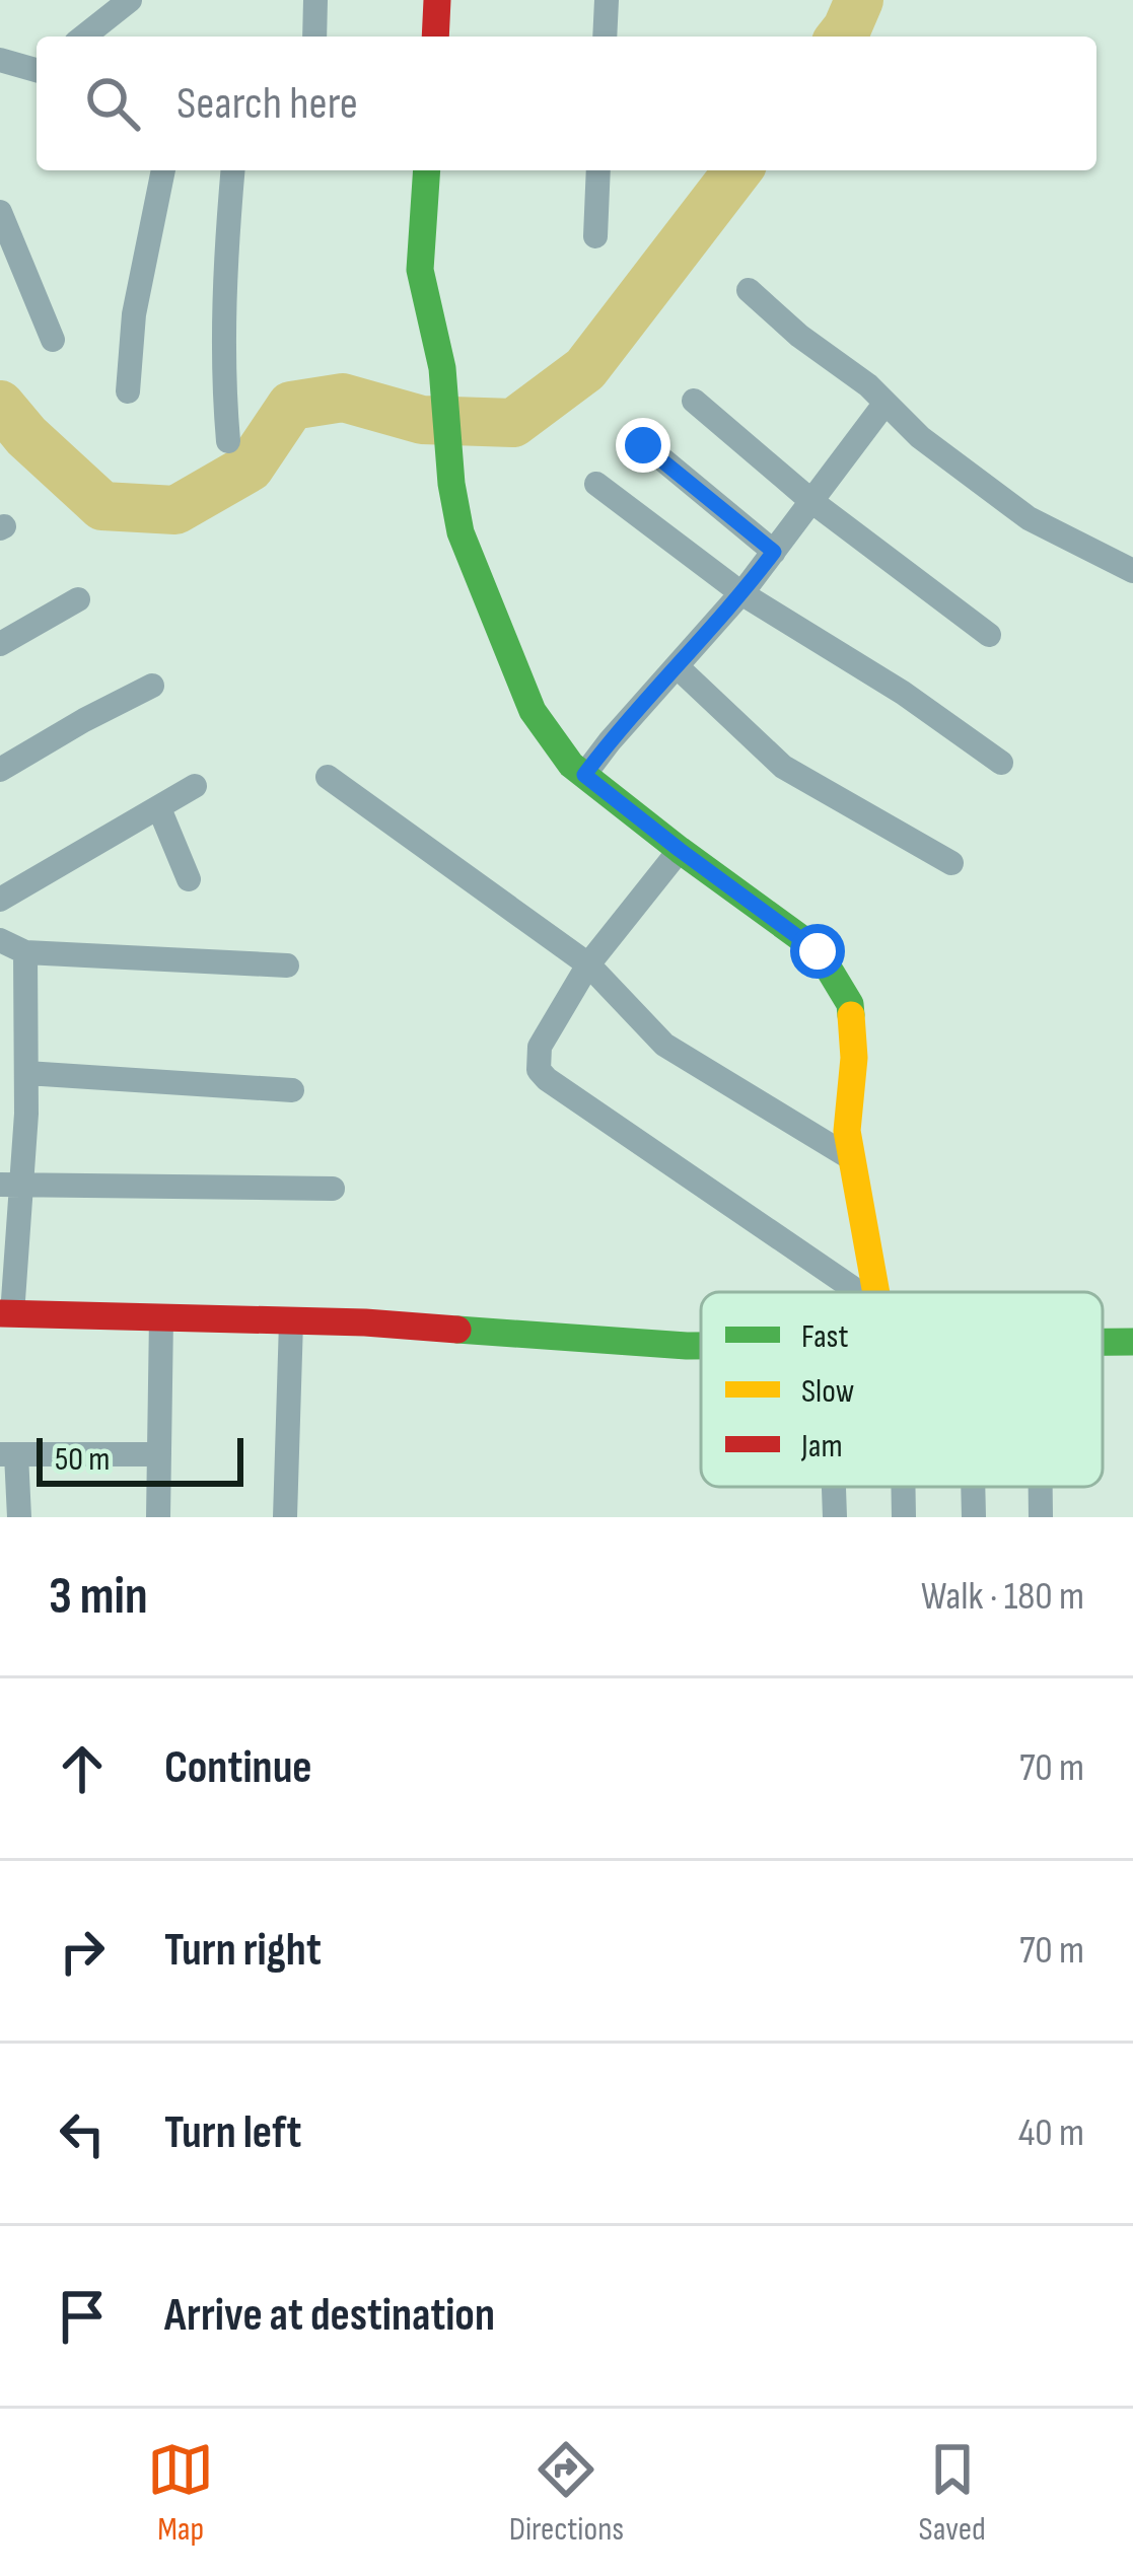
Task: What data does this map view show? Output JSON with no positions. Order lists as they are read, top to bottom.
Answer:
{
  "legend": ["Fast", "Slow", "Jam"],
  "scale_bar": "50 m",
  "page": {
    "search": "Search here",
    "scale": "50 m",
    "heading": ["3 min", "Walk · 180 m"],
    "list": [
      ["Continue", "70 m"],
      ["Turn right", "70 m"],
      ["Turn left", "40 m"],
      "Arrive at destination"
    ],
    "nav": ["Map", "Directions", "Saved"]
  }
}
